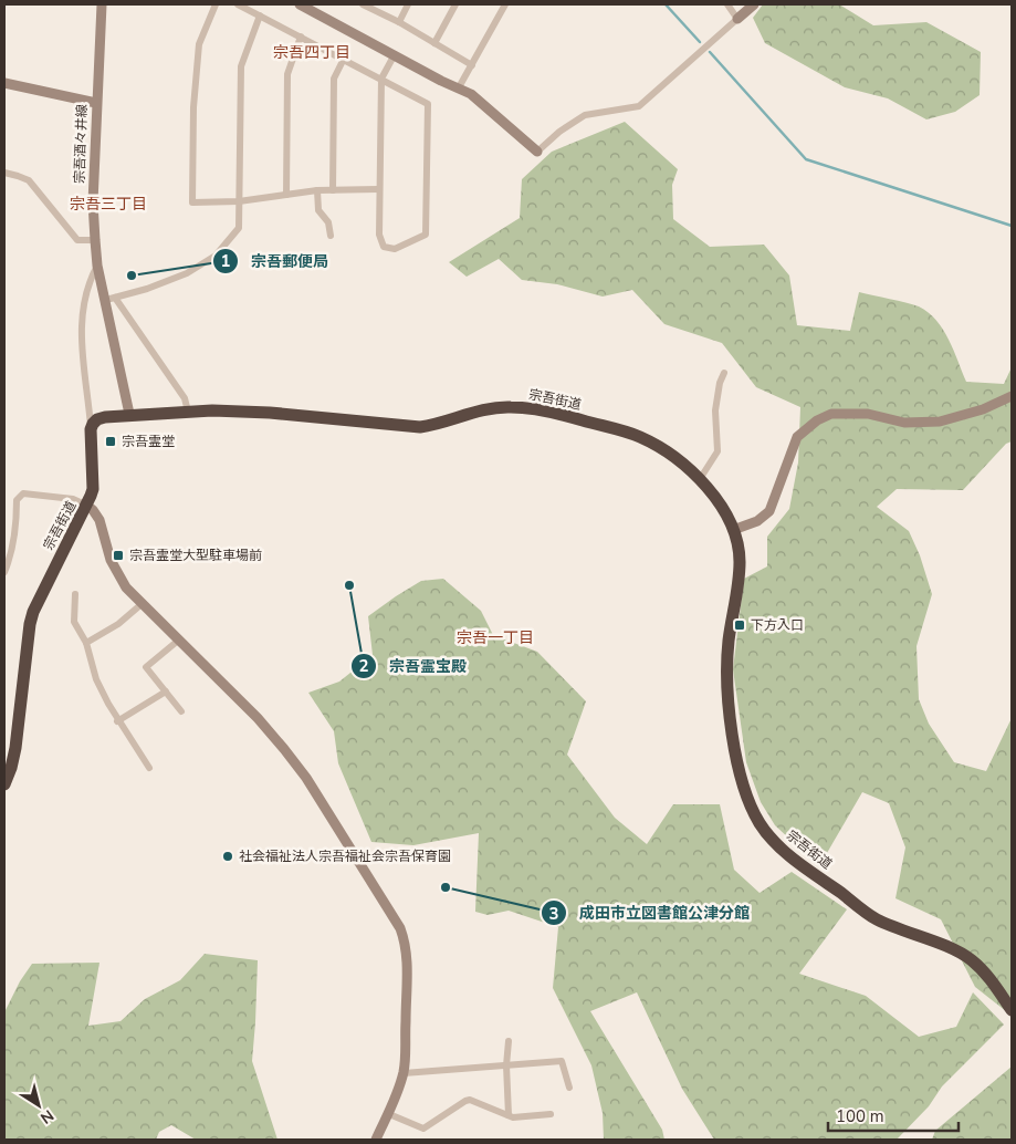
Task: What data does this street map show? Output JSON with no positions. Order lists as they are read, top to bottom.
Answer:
{
  "streets": {
    "highway": ["宗吾街道"],
    "street": ["宗吾酒々井線"]
  },
  "crossings": [
    ["宗吾酒々井線", "宗吾街道"]
  ],
  "districts": ["宗吾四丁目", "宗吾三丁目", "宗吾一丁目"],
  "places": {
    "other": [
      "宗吾郵便局",
      "宗吾霊宝殿",
      "社会福祉法人宗吾福祉会宗吾保育園",
      "成田市立図書館公津分館"
    ],
    "transit": ["宗吾霊堂", "宗吾霊堂大型駐車場前", "下方入口"]
  },
  "scale_bar": "100 m",
  "north": "bottom right"
}
